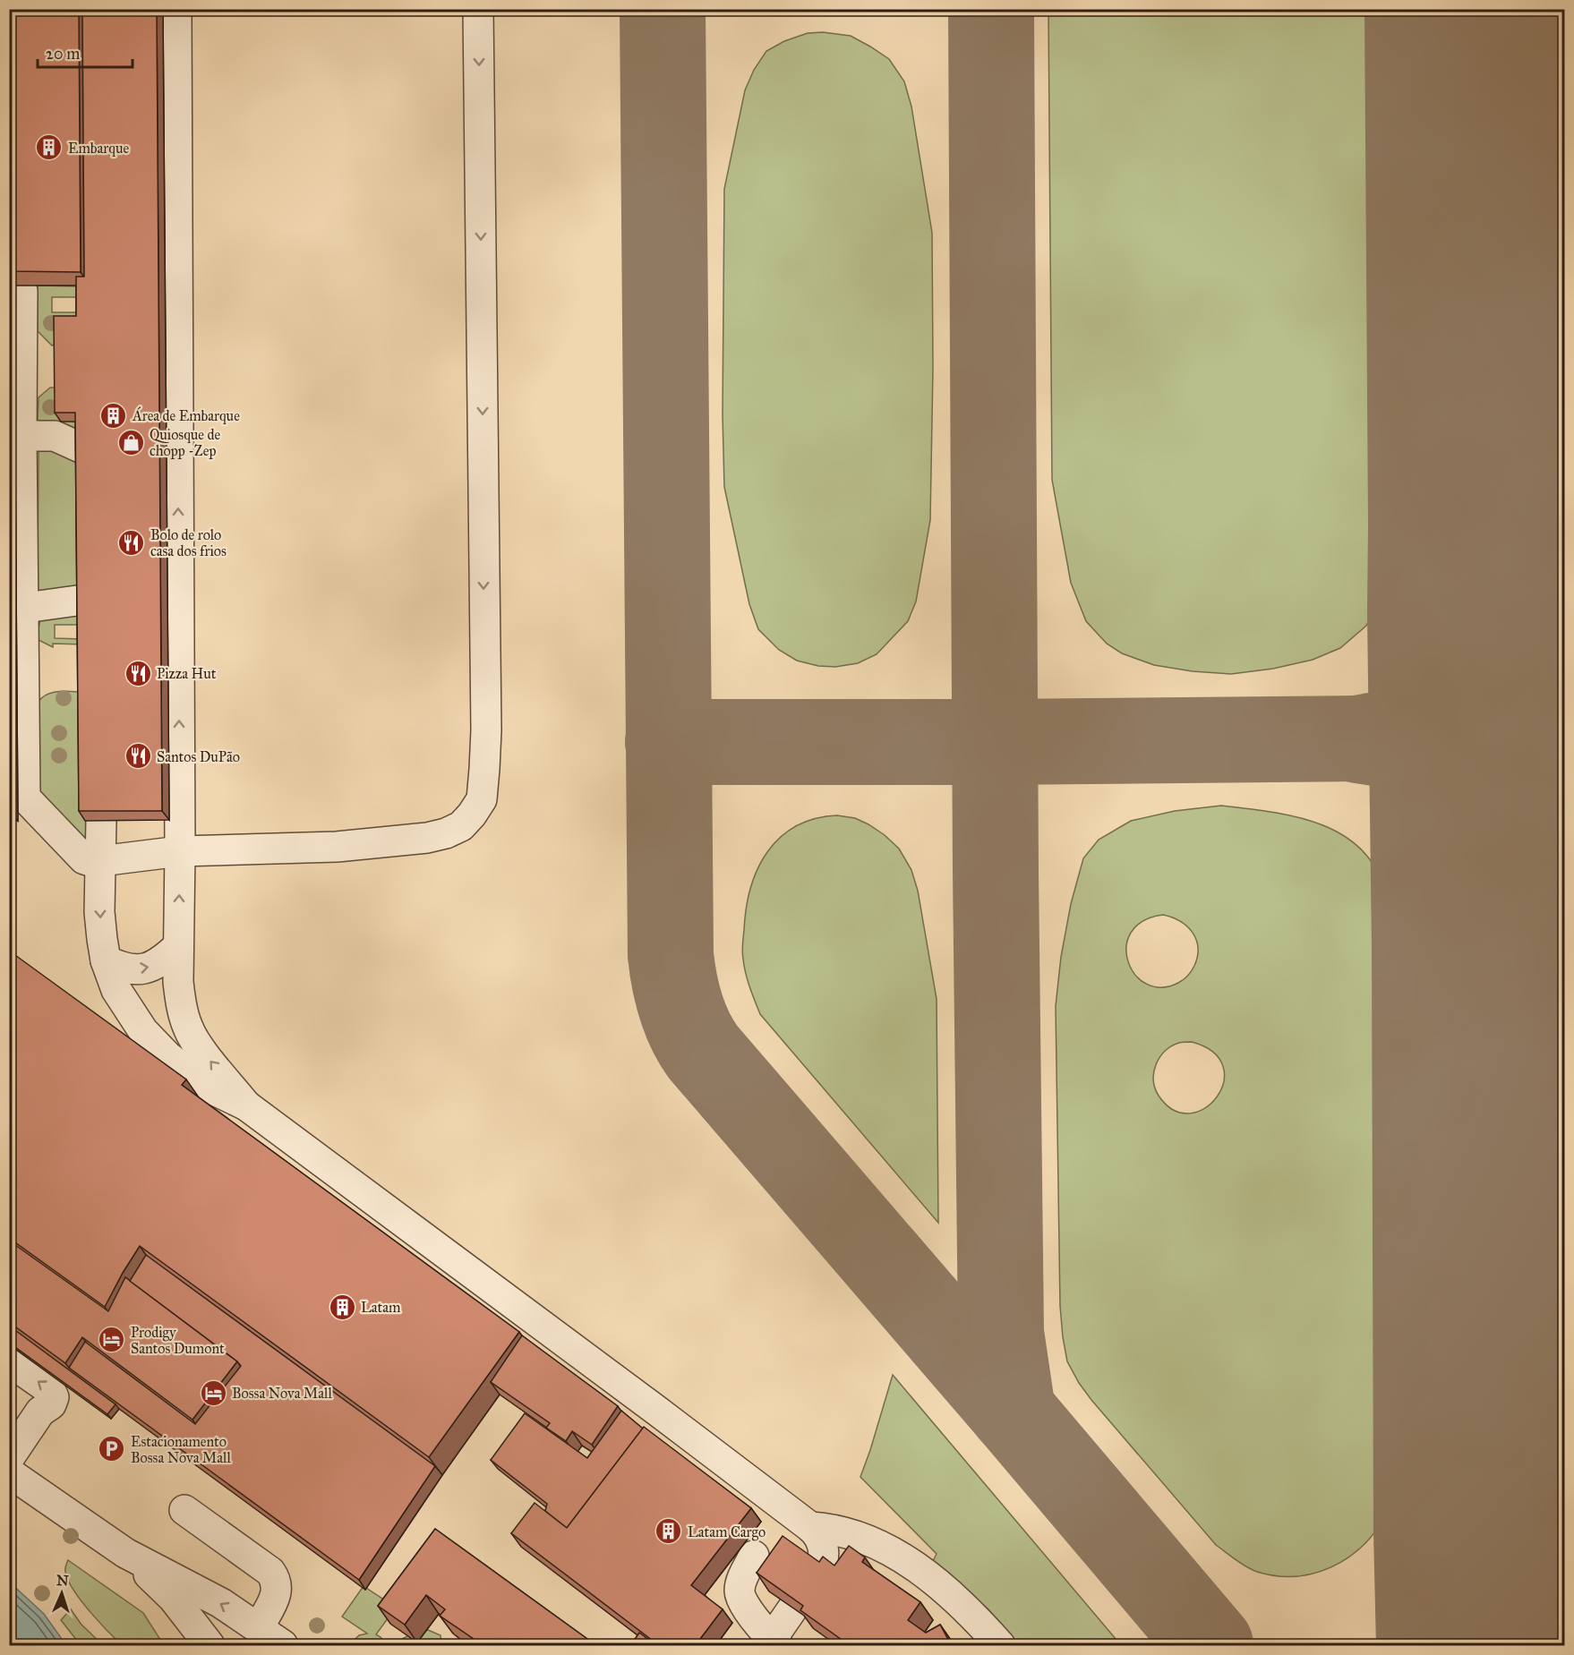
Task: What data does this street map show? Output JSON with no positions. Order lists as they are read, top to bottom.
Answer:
{
  "places": {
    "building": [
      "Embarque",
      "Área de Embarque",
      "Latam",
      "Latam Cargo"
    ],
    "shop": ["Quiosque de chopp -Zep"],
    "restaurant": ["Bolo de rolo casa dos frios", "Pizza Hut", "Santos DuPão"],
    "hotel": ["Prodigy Santos Dumont", "Bossa Nova Mall"],
    "parking": ["Estacionamento Bossa Nova Mall"]
  },
  "scale_bar": "20 m",
  "north": "top"
}
